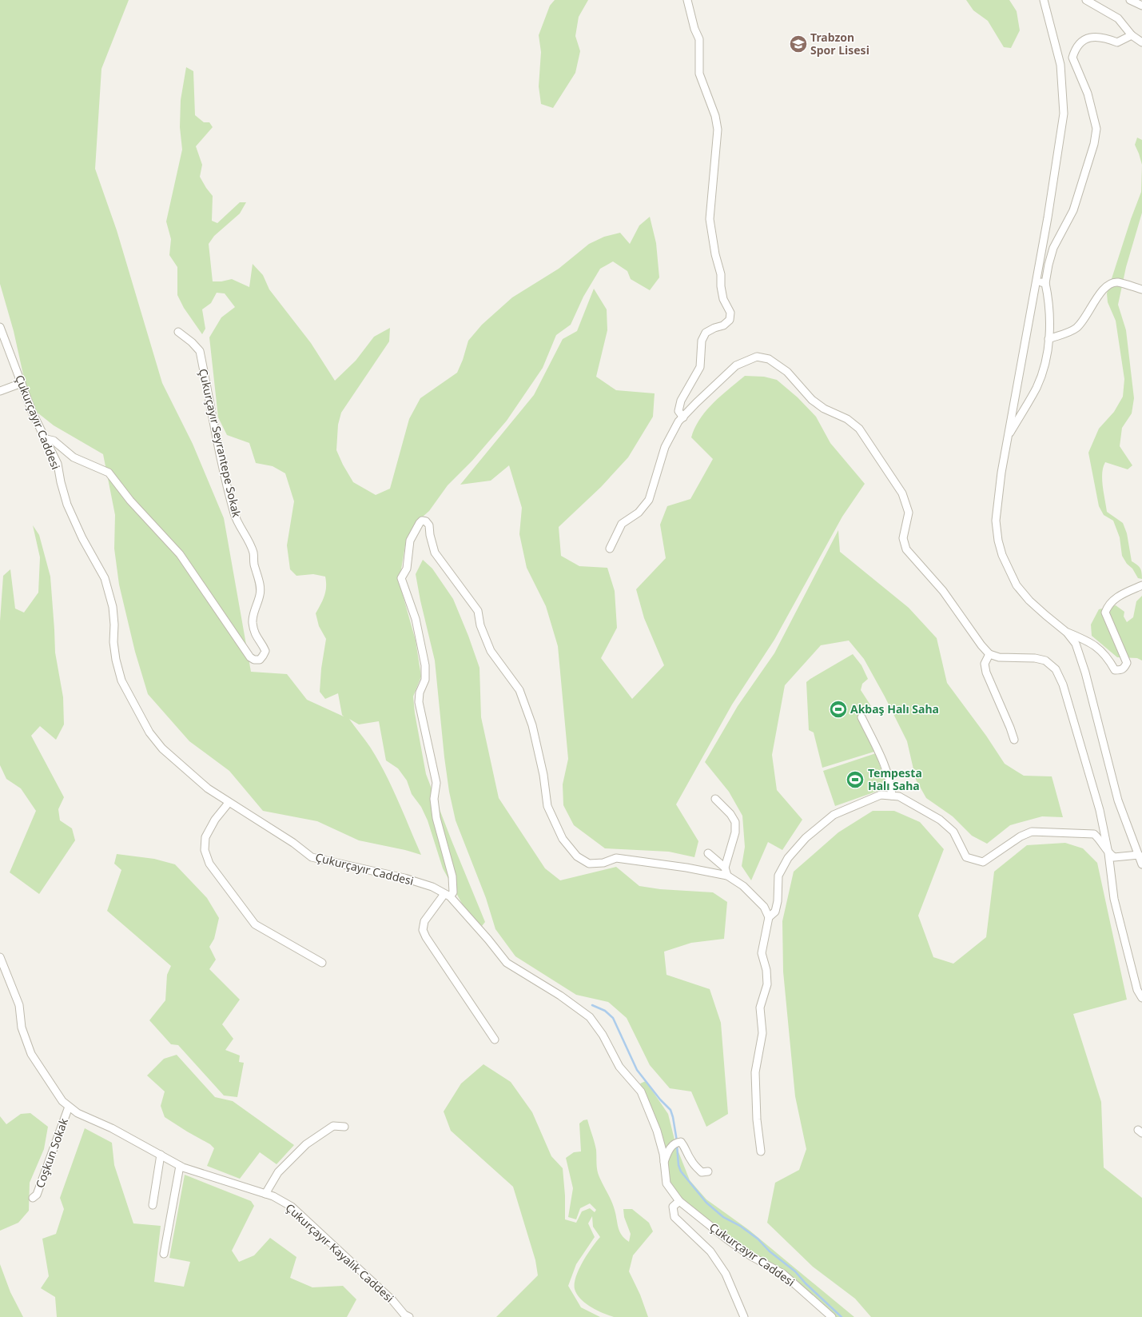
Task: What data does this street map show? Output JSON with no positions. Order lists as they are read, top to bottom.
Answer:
{
  "streets": {
    "street": [
      "Çukurçayır Caddesi",
      "Çukurçayır Seyrantepe Sokak",
      "Coşkun Sokak",
      "Çukurçayır Kayalık Caddesi"
    ]
  },
  "crossings": [
    ["Çukurçayır Caddesi", "Çukurçayır Seyrantepe Sokak"],
    ["Coşkun Sokak", "Çukurçayır Kayalık Caddesi"]
  ],
  "places": {
    "school or university": ["Trabzon Spor Lisesi"],
    "sports": ["Akbaş Halı Saha", "Tempesta Halı Saha"]
  }
}
